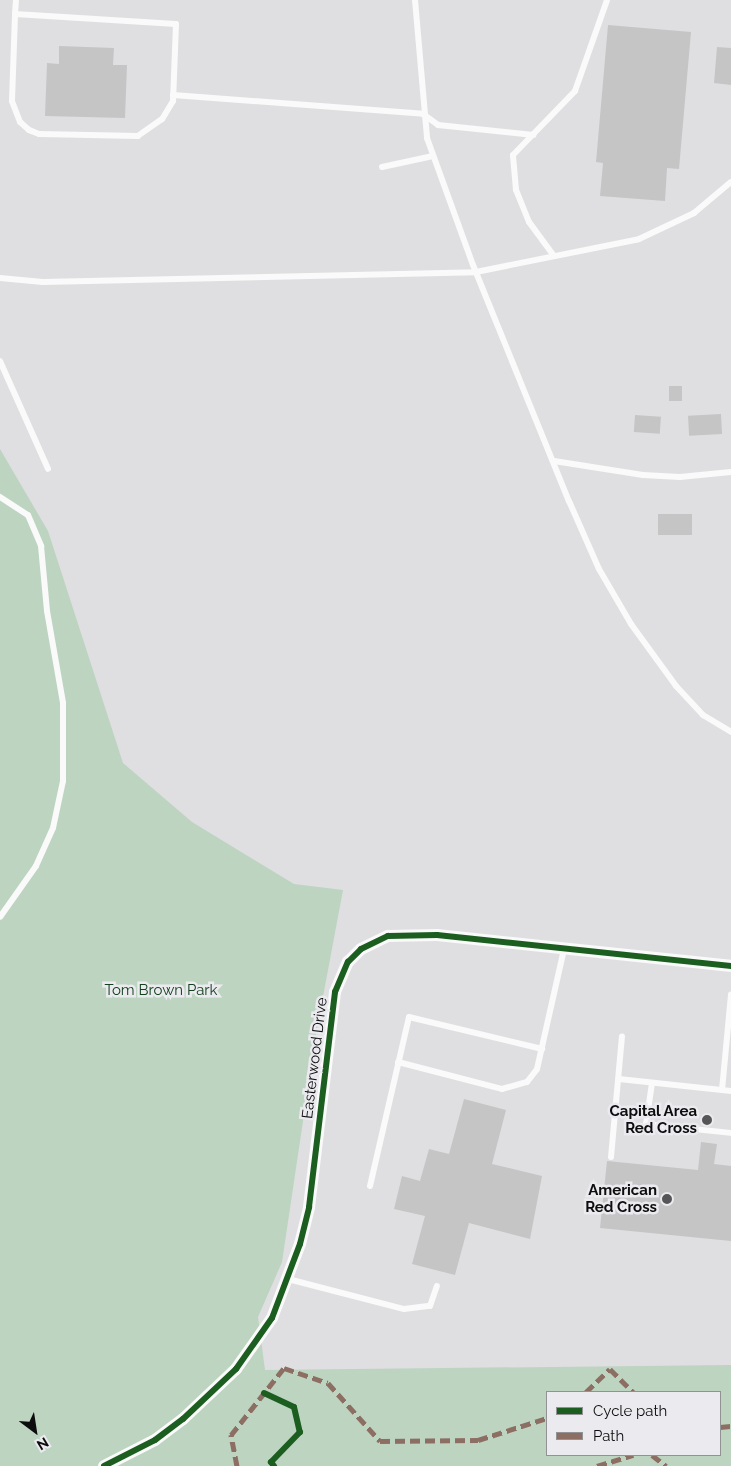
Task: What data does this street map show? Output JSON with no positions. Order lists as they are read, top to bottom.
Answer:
{
  "streets": {
    "street": ["Easterwood Drive"]
  },
  "parks": ["Tom Brown Park"],
  "places": ["Capital Area Red Cross", "American Red Cross"],
  "legend": ["Cycle path", "Path"],
  "north": "bottom right"
}
